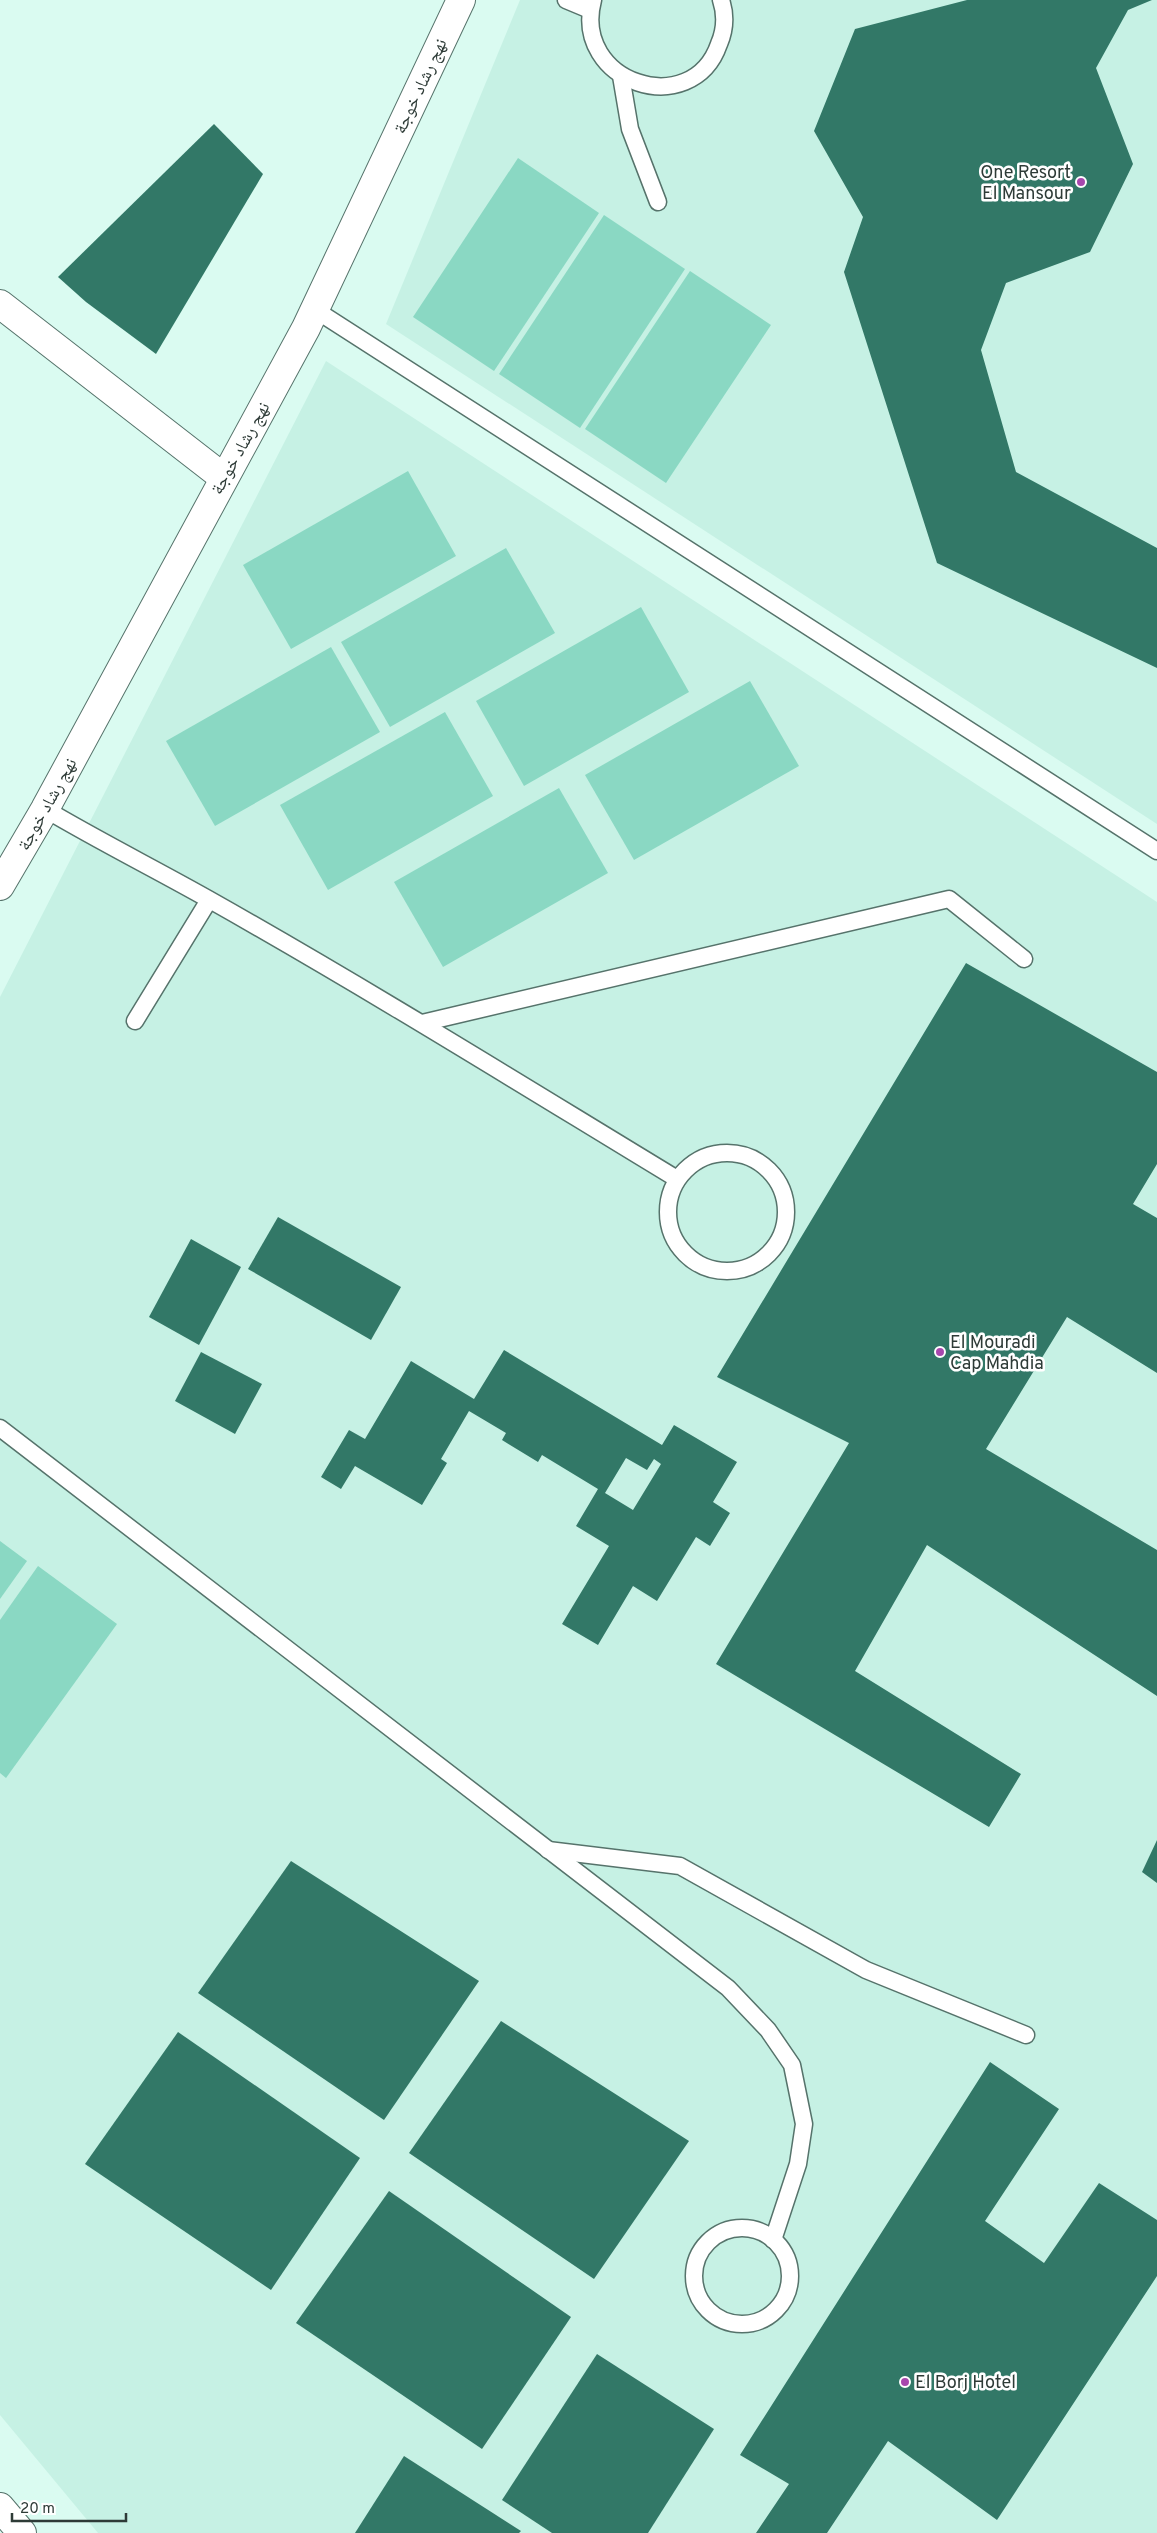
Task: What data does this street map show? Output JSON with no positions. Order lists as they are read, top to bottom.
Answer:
{
  "streets": {
    "street": ["نهج رشاد خوجة"]
  },
  "places": ["One Resort El Mansour", "El Mouradi Cap Mahdia", "El Borj Hotel"],
  "scale_bar": "20 m"
}
